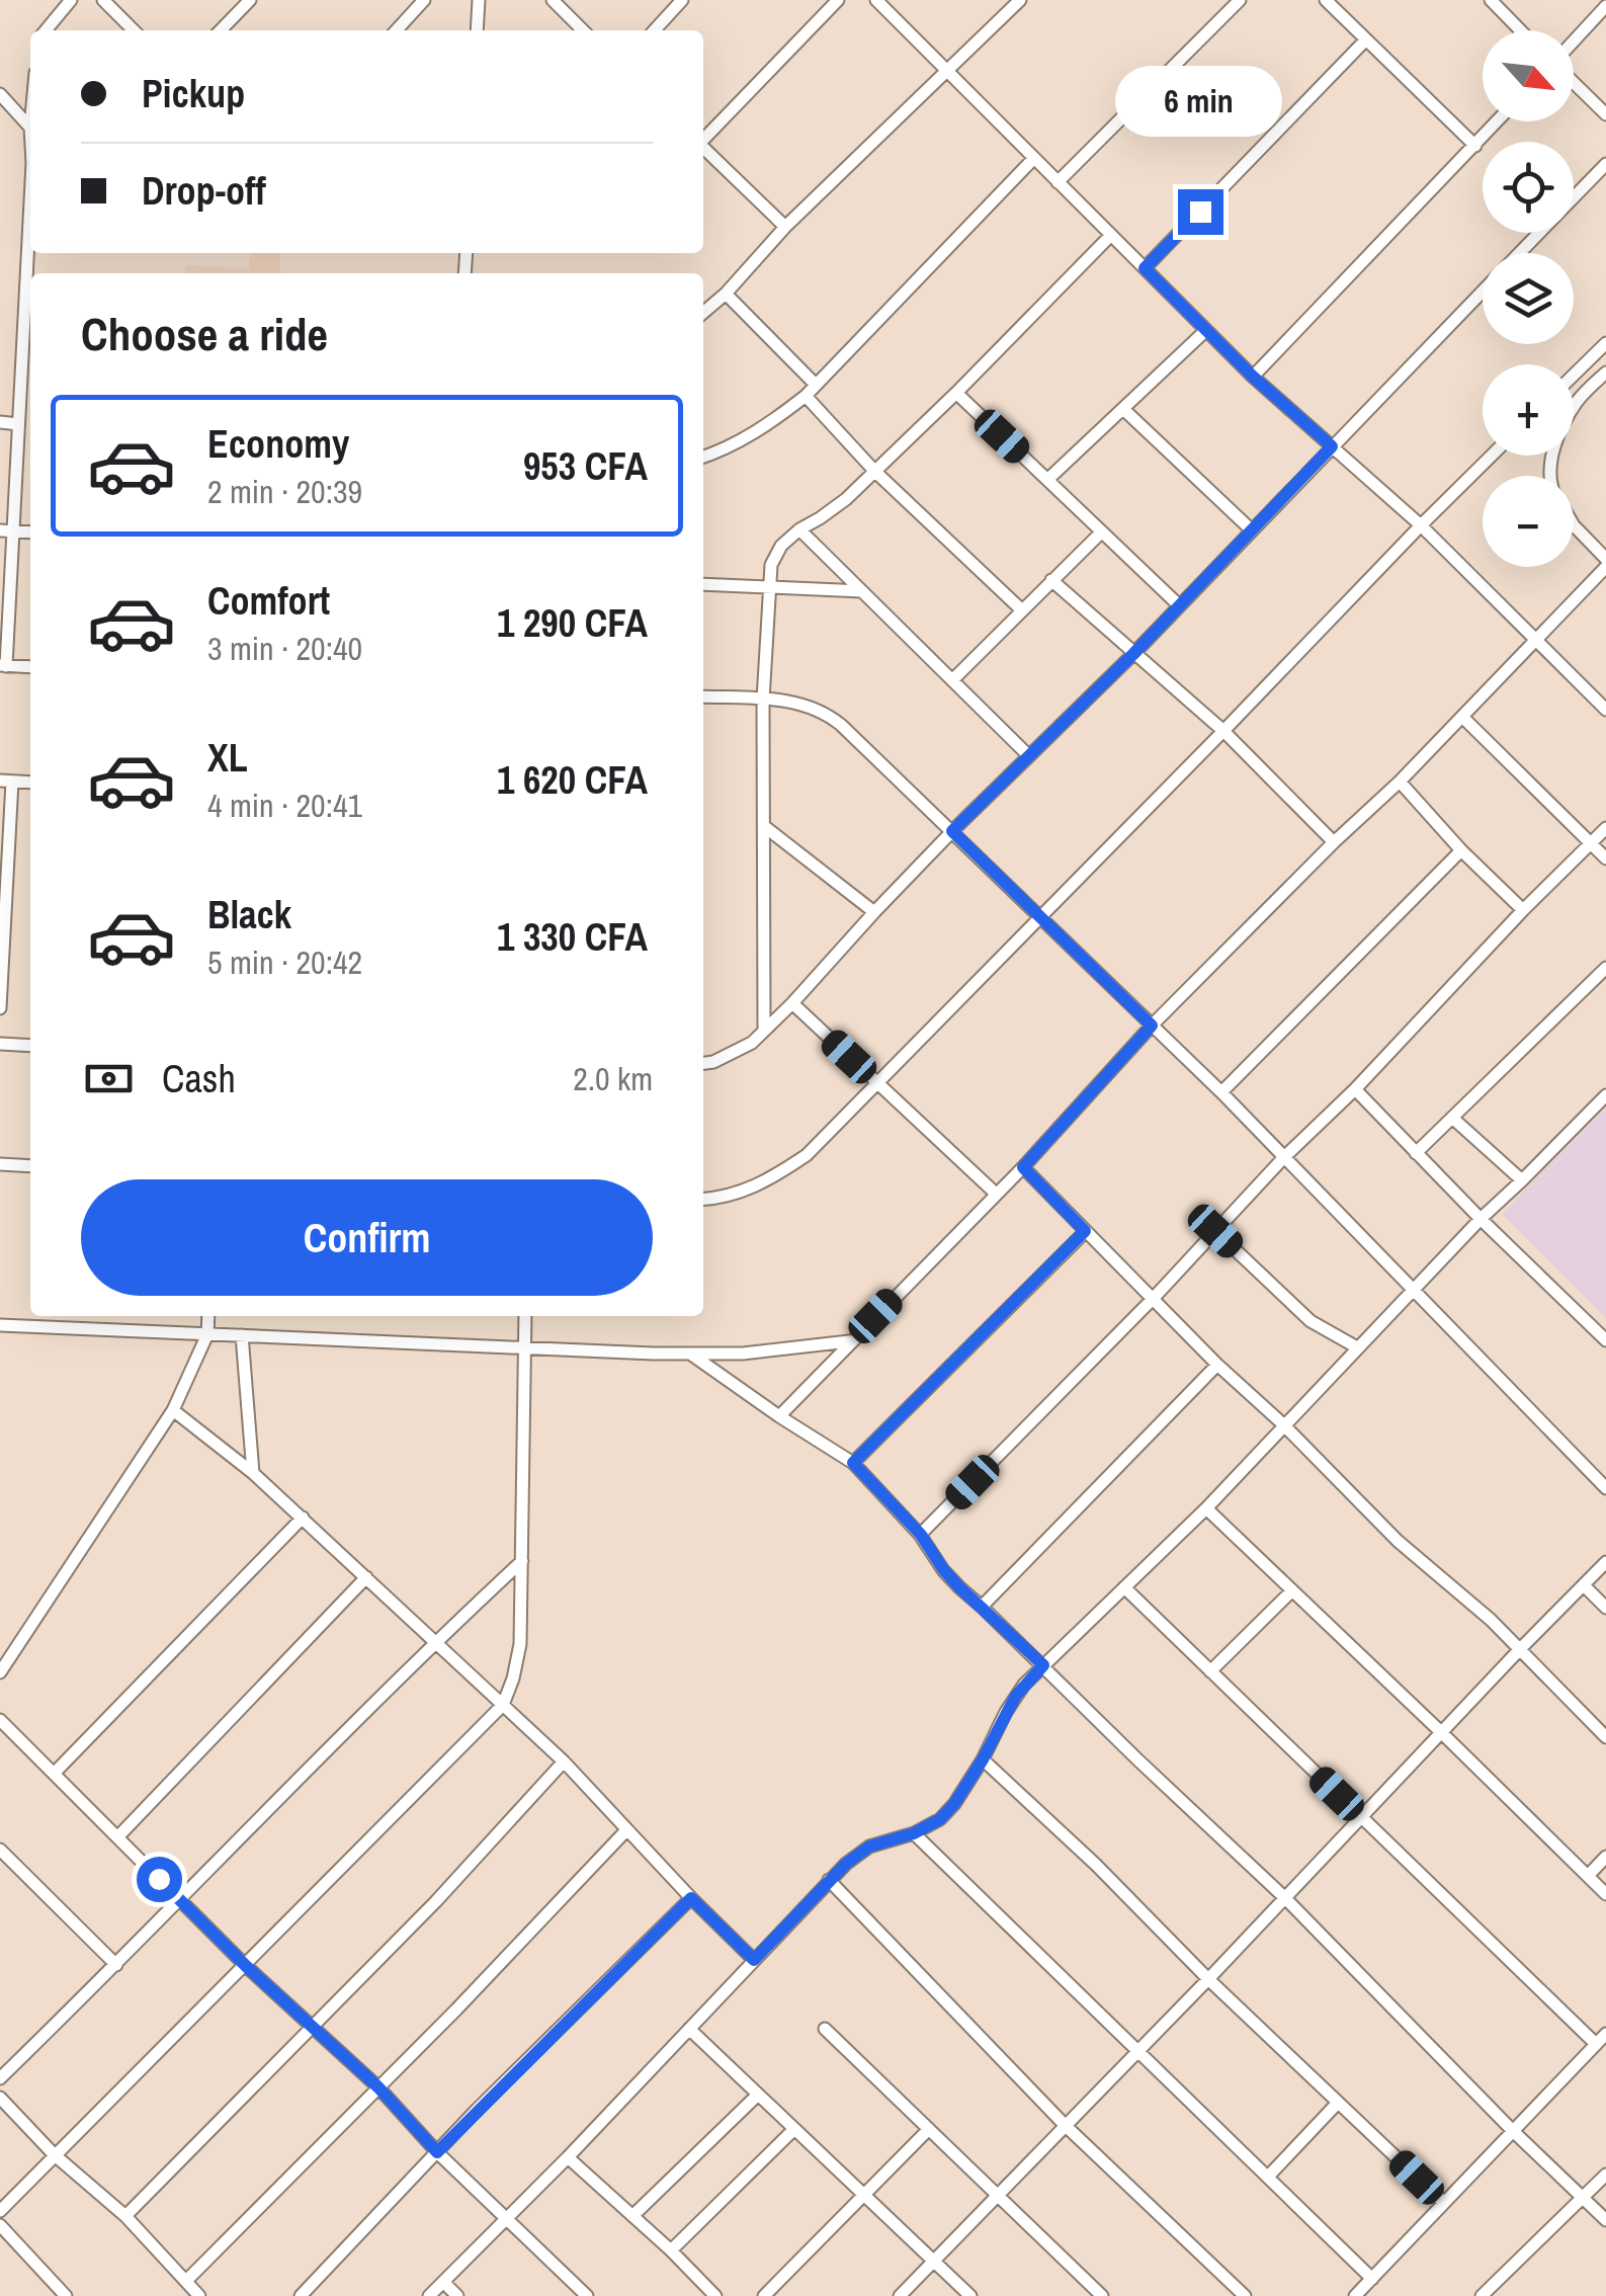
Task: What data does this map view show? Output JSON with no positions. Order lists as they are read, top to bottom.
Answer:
{
  "north": "bottom right",
  "page": {
    "map_buttons": ["+", "−"],
    "banner": ["Pickup", "Drop-off"],
    "bubble": "6 min",
    "heading": "Choose a ride",
    "list": [
      {
        "name": "Economy",
        "note": "2 min · 20:39",
        "value": "953 CFA"
      },
      {
        "name": "Comfort",
        "note": "3 min · 20:40",
        "value": "1 290 CFA"
      },
      {
        "name": "XL",
        "note": "4 min · 20:41",
        "value": "1 620 CFA"
      },
      {
        "name": "Black",
        "note": "5 min · 20:42",
        "value": "1 330 CFA"
      }
    ],
    "pay": ["Cash", "2.0 km"],
    "buttons": "Confirm"
  }
}
